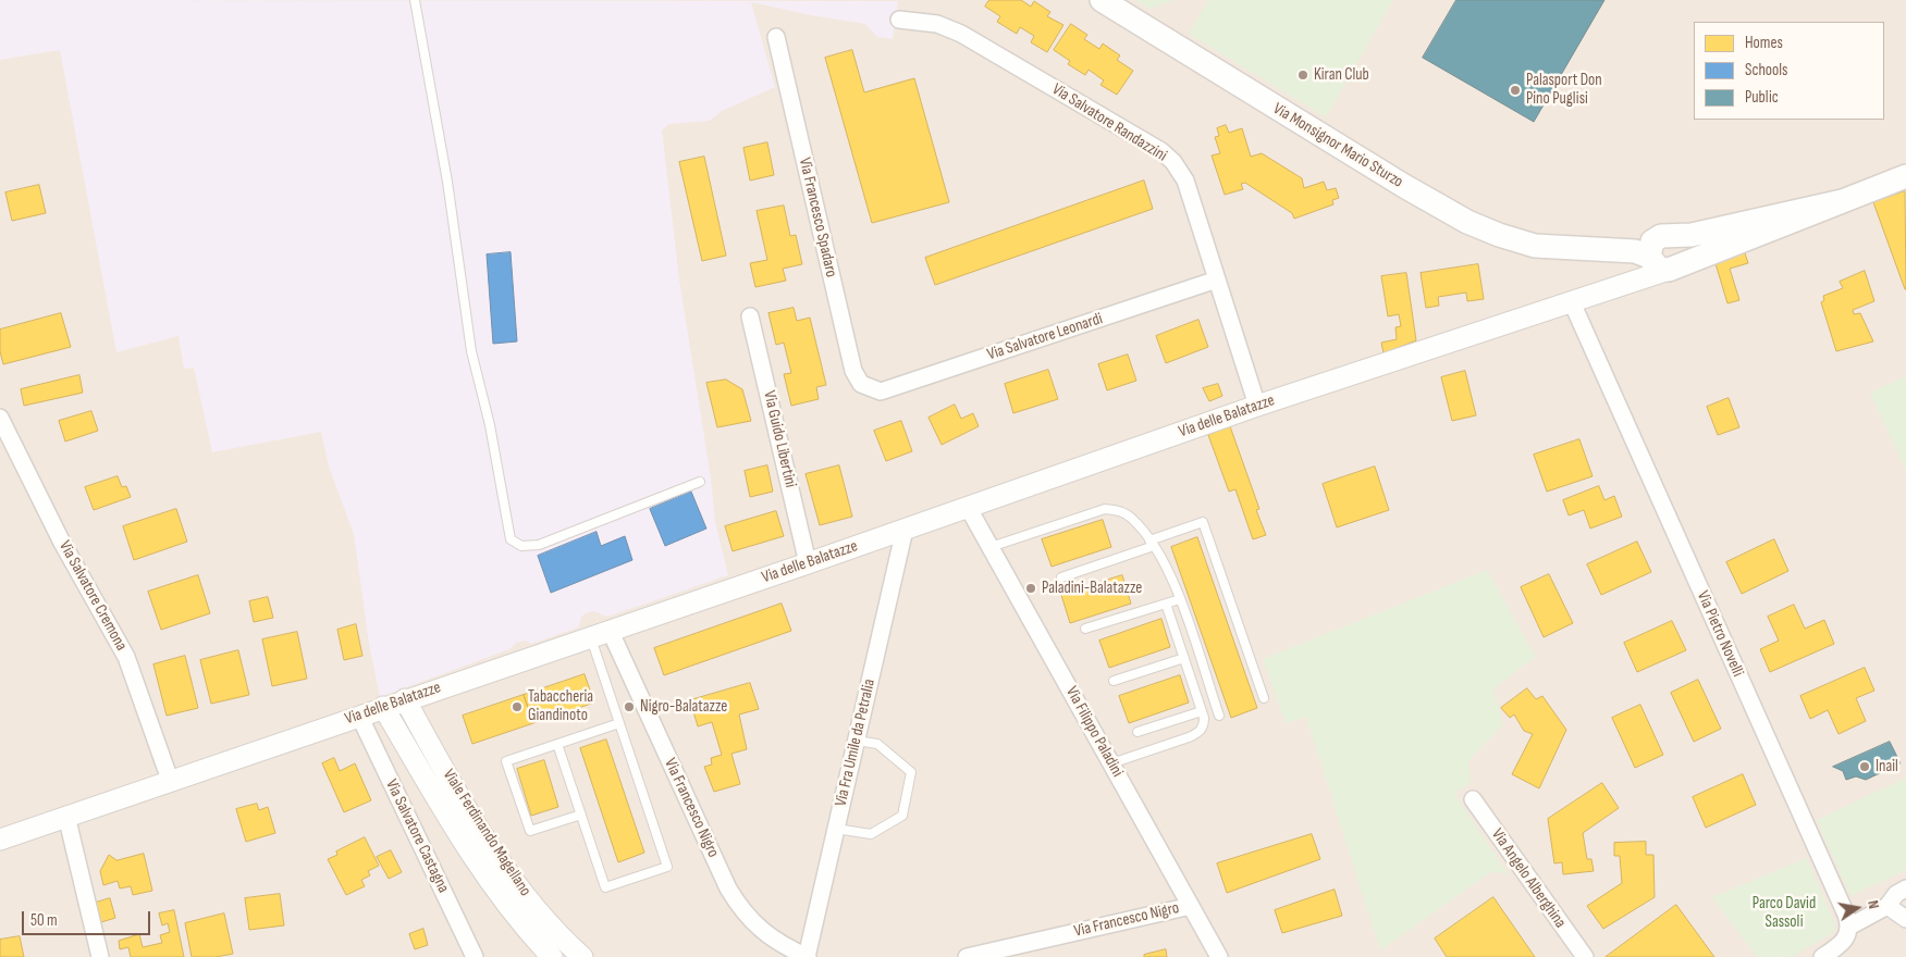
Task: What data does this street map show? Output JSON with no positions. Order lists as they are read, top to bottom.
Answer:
{
  "streets": {
    "main road": ["Via Monsignor Mario Sturzo"],
    "street": [
      "Via Salvatore Randazzini",
      "Via Francesco Spadaro",
      "Via Salvatore Leonardi",
      "Via delle Balatazze",
      "Via Guido Libertini",
      "Via Salvatore Cremona",
      "Via Pietro Novelli",
      "Via Filippo Paladini",
      "Via Fra Umile da Petralia",
      "Via Francesco Nigro",
      "Viale Ferdinando Magellano",
      "Via Salvatore Castagna",
      "Via Angelo Alberghina"
    ]
  },
  "crossings": [
    ["Via Salvatore Randazzini", "Via Salvatore Leonardi"],
    ["Via Salvatore Randazzini", "Via delle Balatazze"],
    ["Via Monsignor Mario Sturzo", "Via delle Balatazze"],
    ["Via Francesco Spadaro", "Via Salvatore Leonardi"],
    ["Via delle Balatazze", "Via Guido Libertini"],
    ["Via delle Balatazze", "Via Salvatore Cremona"],
    ["Via delle Balatazze", "Via Pietro Novelli"],
    ["Via delle Balatazze", "Via Filippo Paladini"],
    ["Via delle Balatazze", "Via Fra Umile da Petralia"],
    ["Via delle Balatazze", "Via Francesco Nigro"],
    ["Via delle Balatazze", "Viale Ferdinando Magellano"],
    ["Via delle Balatazze", "Via Salvatore Castagna"],
    ["Via Filippo Paladini", "Via Francesco Nigro"],
    ["Via Fra Umile da Petralia", "Via Francesco Nigro"]
  ],
  "parks": ["Parco David Sassoli"],
  "places": [
    "Kiran Club",
    "Palasport Don Pino Puglisi",
    "Paladini-Balatazze",
    "Tabaccheria Giandinoto",
    "Nigro-Balatazze",
    "Inail"
  ],
  "legend": ["Homes", "Schools", "Public"],
  "scale_bar": "50 m",
  "north": "right"
}
